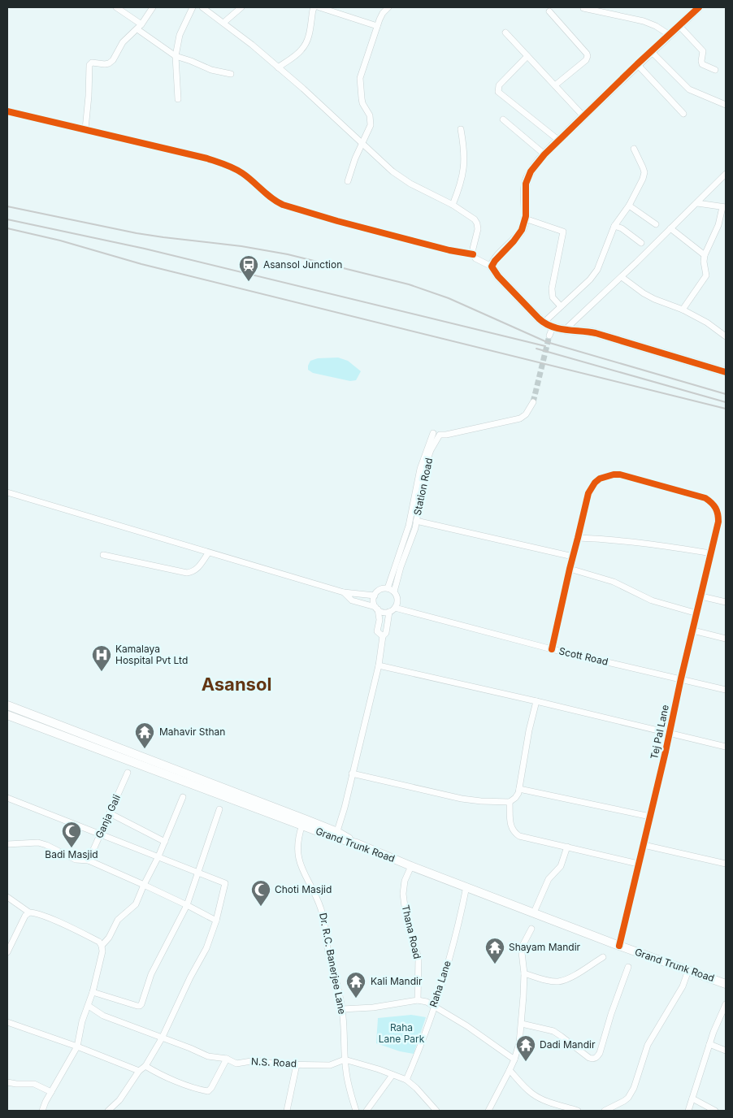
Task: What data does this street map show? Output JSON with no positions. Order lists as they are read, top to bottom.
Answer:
{
  "streets": {
    "main road": ["Grand Trunk Road"],
    "street": [
      "Station Road",
      "Scott Road",
      "Tej Pal Lane",
      "Ganja Gali",
      "Thana Road",
      "Dr. R.C. Banerjee Lane",
      "Raha Lane",
      "N.S. Road"
    ]
  },
  "crossings": [
    ["Station Road", "Scott Road"],
    ["Scott Road", "Tej Pal Lane"],
    ["Tej Pal Lane", "Grand Trunk Road"],
    ["Grand Trunk Road", "Thana Road"],
    ["Grand Trunk Road", "Dr. R.C. Banerjee Lane"],
    ["Grand Trunk Road", "Raha Lane"],
    ["Dr. R.C. Banerjee Lane", "N.S. Road"]
  ],
  "districts": ["Asansol"],
  "parks": ["Raha Lane Park"],
  "places": {
    "station": ["Asansol Junction"],
    "hospital": ["Kamalaya Hospital Pvt Ltd"],
    "temple": [
      "Mahavir Sthan",
      "Shayam Mandir",
      "Kali Mandir",
      "Dadi Mandir"
    ],
    "mosque": ["Badi Masjid", "Choti Masjid"]
  }
}
